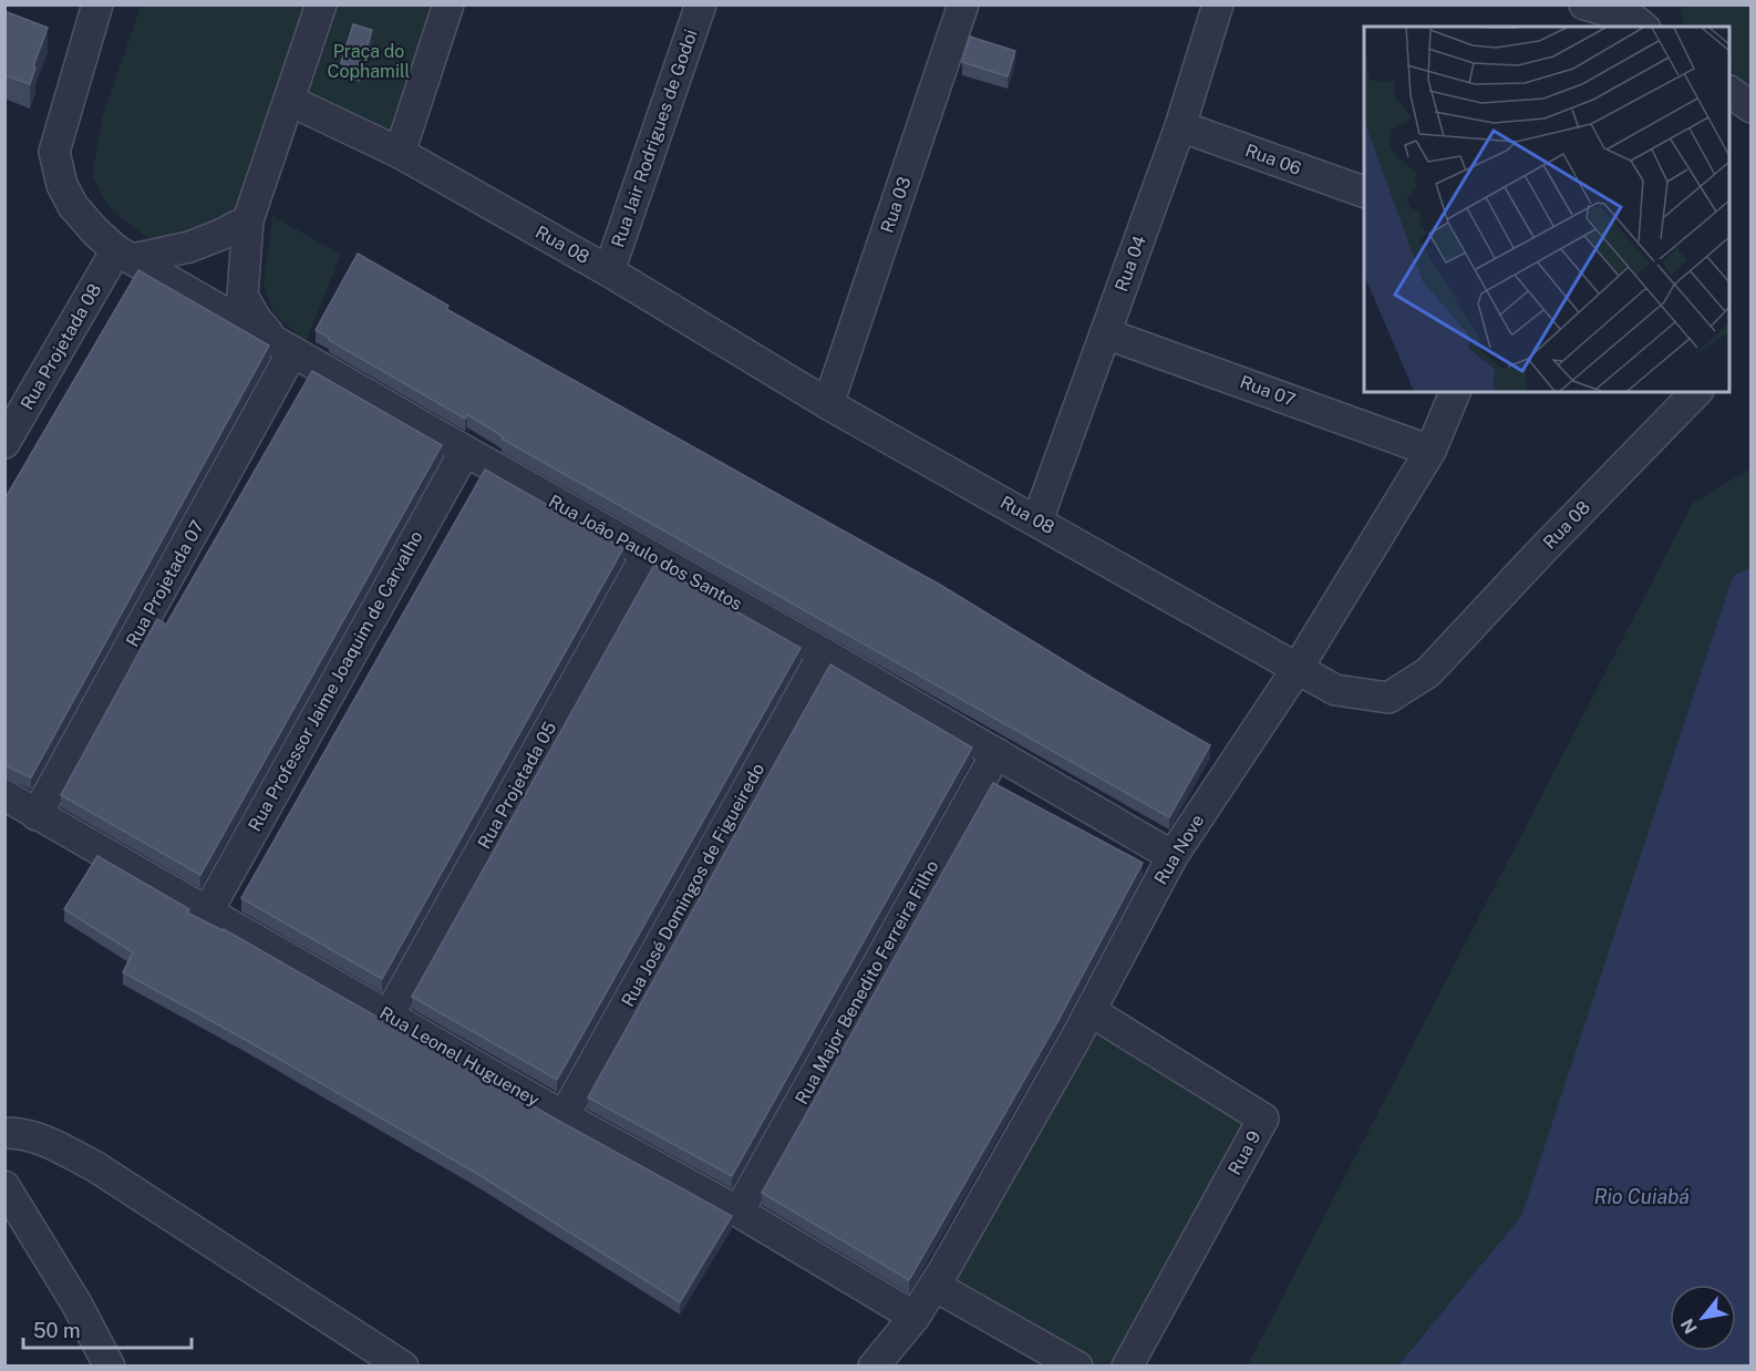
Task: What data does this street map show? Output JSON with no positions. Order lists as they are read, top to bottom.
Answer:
{
  "streets": {
    "street": [
      "Rua Jair Rodrigues de Godoi",
      "Rua 06",
      "Rua 03",
      "Rua 08",
      "Rua 04",
      "Rua Projetada 08",
      "Rua 07",
      "Rua João Paulo dos Santos",
      "Rua Projetada 07",
      "Rua Professor Jaime Joaquim de Carvalho",
      "Rua Projetada 05",
      "Rua Nove",
      "Rua José Domingos de Figueiredo",
      "Rua Major Benedito Ferreira Filho",
      "Rua Leonel Hugueney",
      "Rua 9"
    ]
  },
  "crossings": [
    ["Rua Jair Rodrigues de Godoi", "Rua 08"],
    ["Rua 06", "Rua 04"],
    ["Rua 03", "Rua 08"],
    ["Rua 08", "Rua 04"],
    ["Rua 08", "Rua Nove"],
    ["Rua 04", "Rua 07"],
    ["Rua Projetada 08", "Rua João Paulo dos Santos"],
    ["Rua 07", "Rua Nove"],
    ["Rua João Paulo dos Santos", "Rua Projetada 07"],
    ["Rua João Paulo dos Santos", "Rua Professor Jaime Joaquim de Carvalho"],
    ["Rua João Paulo dos Santos", "Rua Projetada 05"],
    ["Rua João Paulo dos Santos", "Rua Nove"],
    ["Rua João Paulo dos Santos", "Rua José Domingos de Figueiredo"],
    ["Rua João Paulo dos Santos", "Rua Major Benedito Ferreira Filho"],
    ["Rua Projetada 07", "Rua Leonel Hugueney"],
    ["Rua Professor Jaime Joaquim de Carvalho", "Rua Leonel Hugueney"],
    ["Rua Projetada 05", "Rua Leonel Hugueney"],
    ["Rua Nove", "Rua Leonel Hugueney"],
    ["Rua Nove", "Rua 9"],
    ["Rua José Domingos de Figueiredo", "Rua Leonel Hugueney"],
    ["Rua Major Benedito Ferreira Filho", "Rua Leonel Hugueney"]
  ],
  "water": ["Rio Cuiabá"],
  "parks": ["Praça do Cophamill"],
  "scale_bar": "50 m",
  "north": "bottom left"
}
